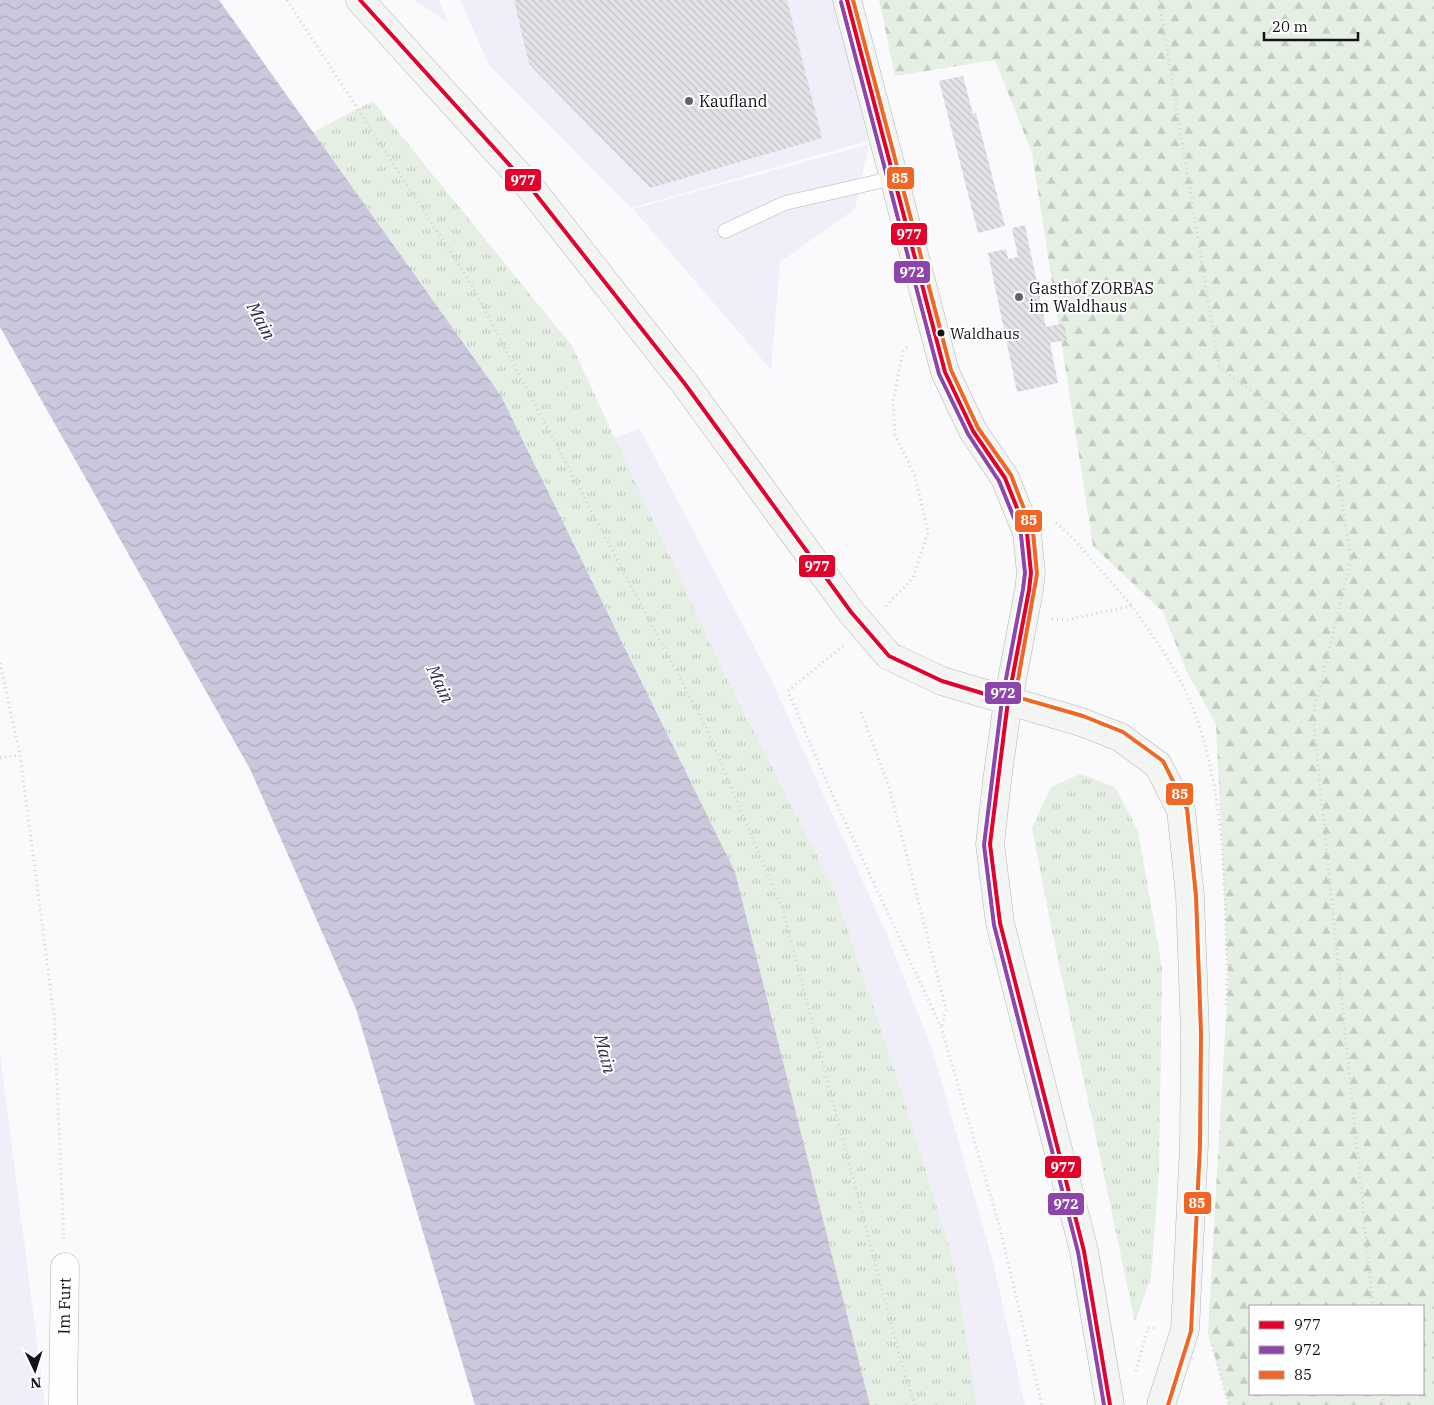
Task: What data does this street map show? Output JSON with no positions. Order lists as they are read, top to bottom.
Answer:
{
  "streets": {
    "street": ["Im Furt"]
  },
  "water": ["Main"],
  "places": ["Kaufland", "Gasthof ZORBAS im Waldhaus", "Waldhaus"],
  "lines": ["transit line 977", "transit line 85", "transit line 972"],
  "legend": ["977", "972", "85"],
  "scale_bar": "20 m",
  "north": "bottom"
}
